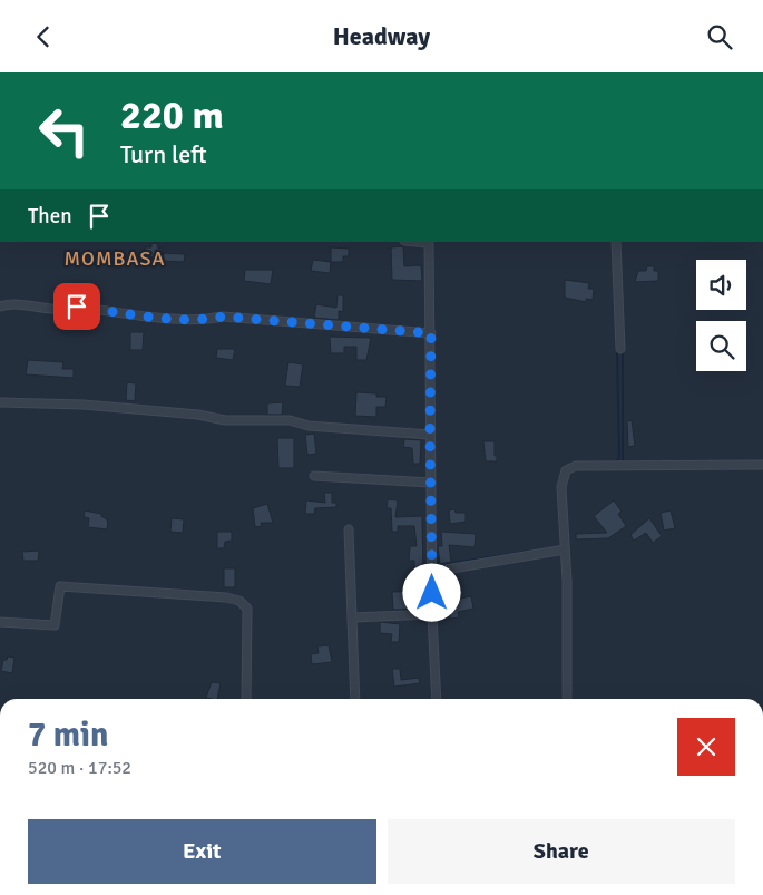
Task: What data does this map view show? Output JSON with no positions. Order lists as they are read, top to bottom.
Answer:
{
  "districts": ["MOMBASA"],
  "page": {
    "header": "Headway",
    "turn": ["220 m", "Turn left"],
    "then": "Then",
    "heading": ["7 min", "520 m · 17:52"],
    "buttons": ["Exit", "Share"]
  }
}
